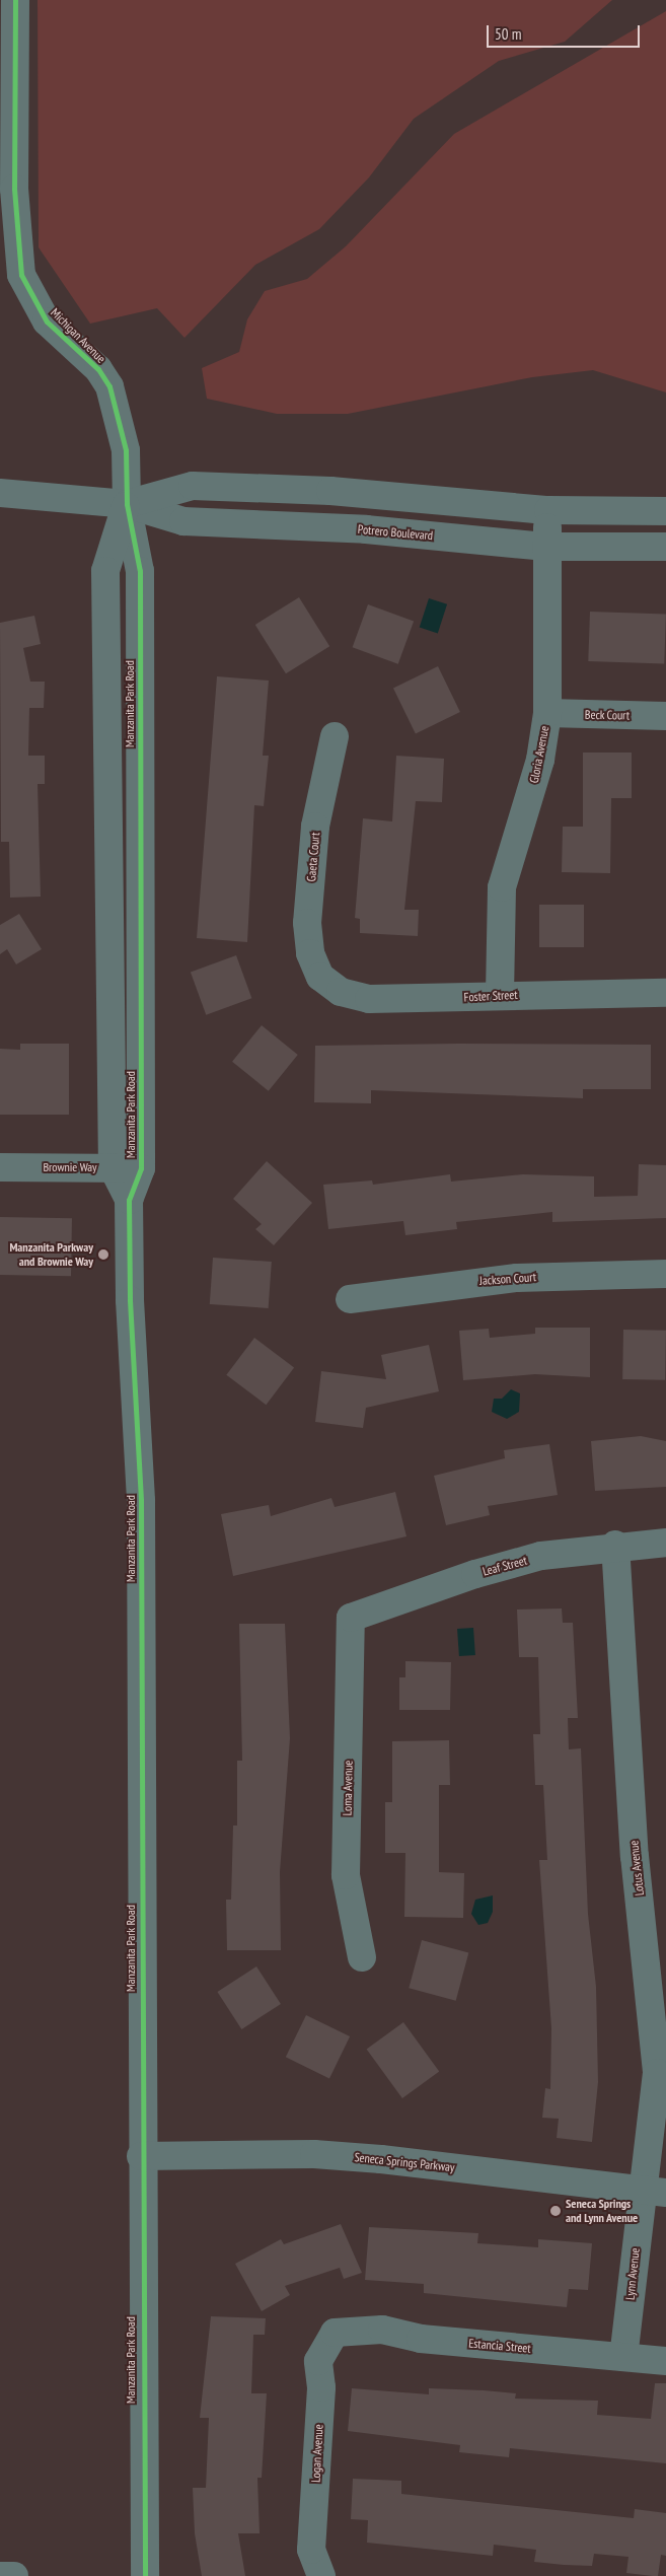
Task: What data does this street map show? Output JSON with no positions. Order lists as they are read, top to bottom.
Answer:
{
  "streets": {
    "street": [
      "Michigan Avenue",
      "Potrero Boulevard",
      "Manzanita Park Road",
      "Beck Court",
      "Gloria Avenue",
      "Gaeta Court",
      "Foster Street",
      "Brownie Way",
      "Jackson Court",
      "Leaf Street",
      "Loma Avenue",
      "Lotus Avenue",
      "Seneca Springs Parkway",
      "Lynn Avenue",
      "Estancia Street",
      "Logan Avenue"
    ]
  },
  "crossings": [
    ["Michigan Avenue", "Potrero Boulevard"],
    ["Michigan Avenue", "Manzanita Park Road"],
    ["Potrero Boulevard", "Manzanita Park Road"],
    ["Potrero Boulevard", "Gloria Avenue"],
    ["Manzanita Park Road", "Brownie Way"],
    ["Manzanita Park Road", "Seneca Springs Parkway"],
    ["Beck Court", "Gloria Avenue"],
    ["Gloria Avenue", "Foster Street"],
    ["Gaeta Court", "Foster Street"],
    ["Leaf Street", "Loma Avenue"],
    ["Leaf Street", "Lotus Avenue"],
    ["Lotus Avenue", "Seneca Springs Parkway"],
    ["Lotus Avenue", "Lynn Avenue"],
    ["Seneca Springs Parkway", "Lynn Avenue"],
    ["Lynn Avenue", "Estancia Street"],
    ["Estancia Street", "Logan Avenue"]
  ],
  "places": ["Manzanita Parkway and Brownie Way", "Seneca Springs and Lynn Avenue"],
  "scale_bar": "50 m"
}
